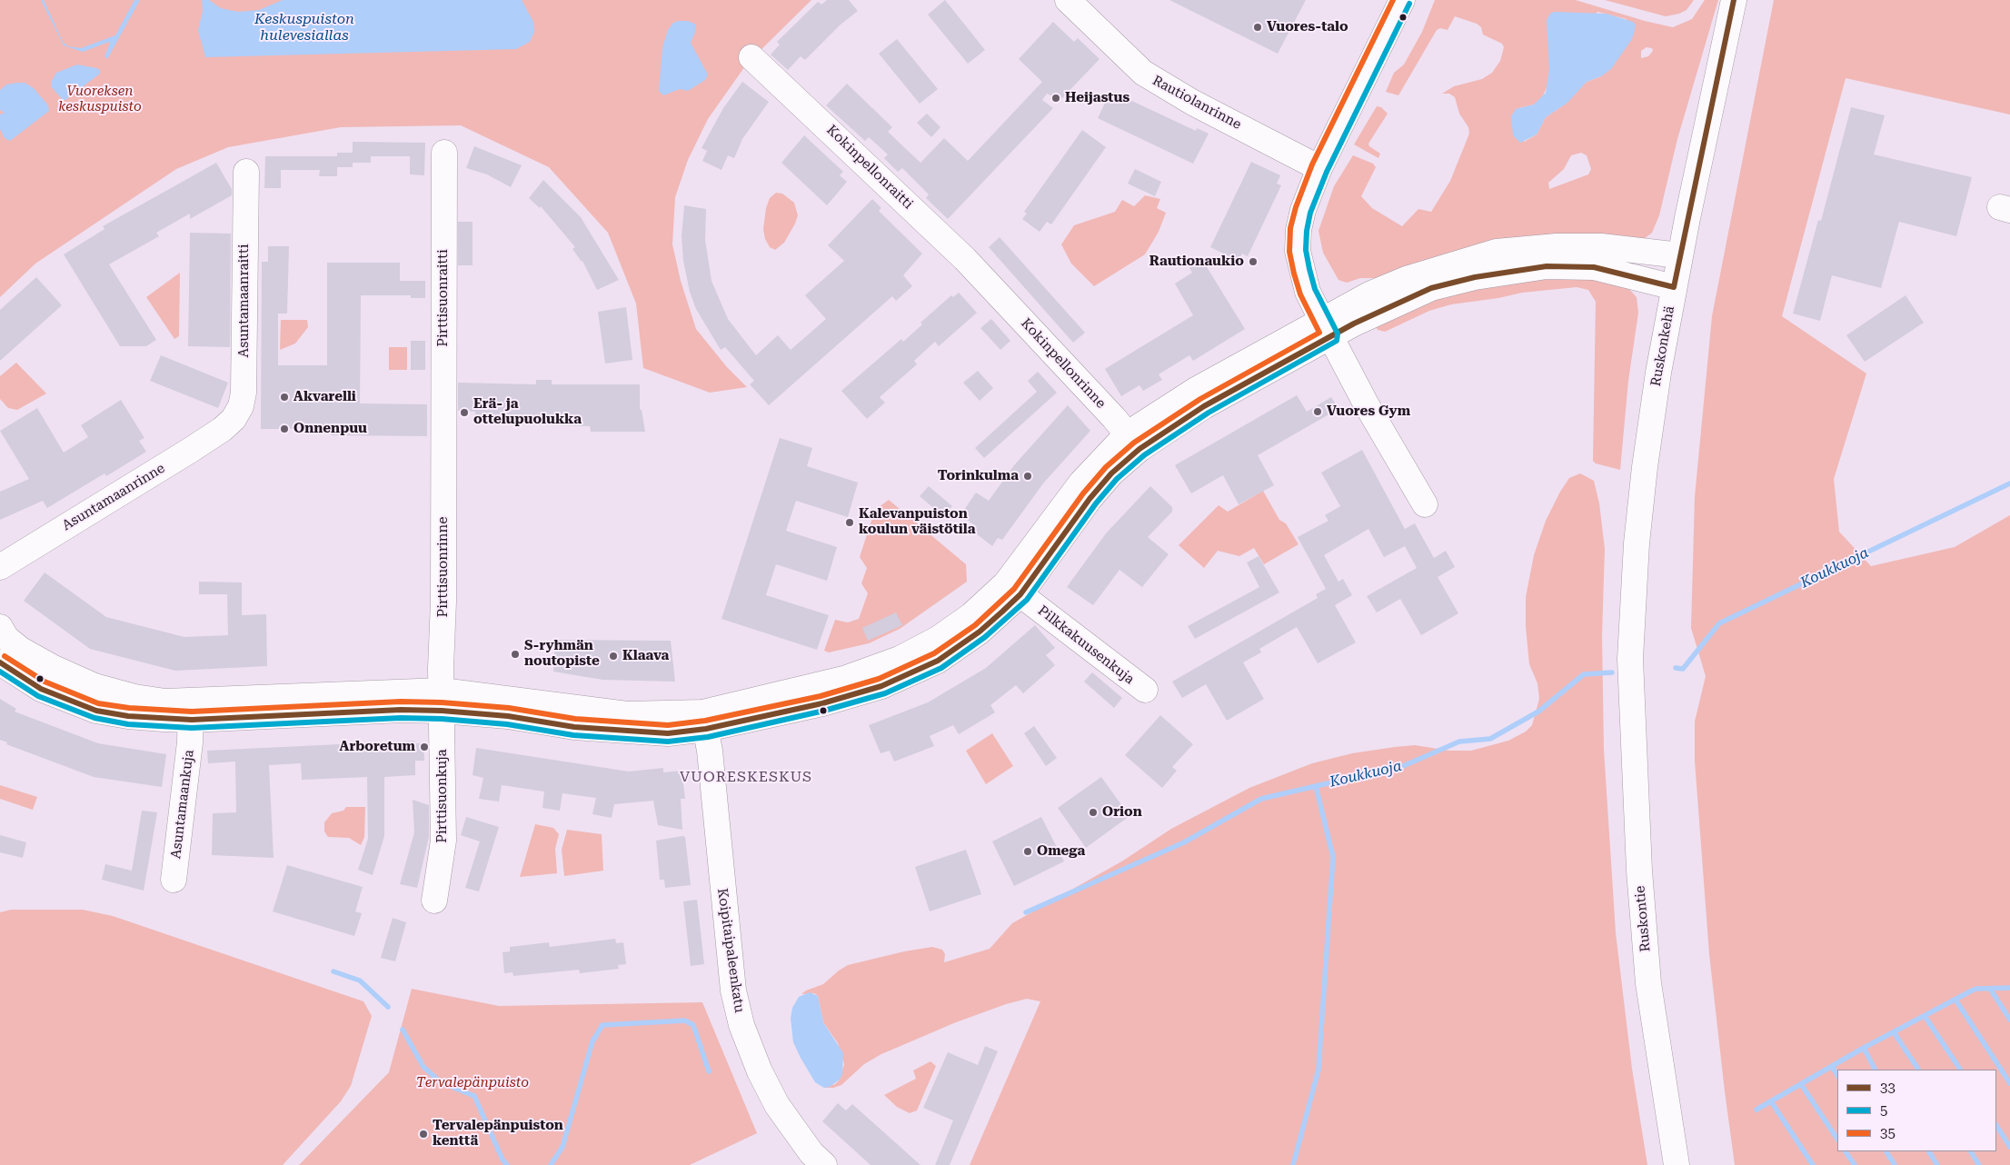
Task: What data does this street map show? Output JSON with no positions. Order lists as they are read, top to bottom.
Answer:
{
  "streets": {
    "main road": [
      "Rautiolanrinne",
      "Kokinpellonraitti",
      "Pirttisuonraitti",
      "Asuntamaanraitti",
      "Ruskonkehä",
      "Kokinpellonrinne",
      "Asuntamaanrinne",
      "Pirttisuonrinne",
      "Pilkkakuusenkuja",
      "Pirttisuonkuja",
      "Asuntamaankuja",
      "Ruskontie",
      "Koipitaipaleenkatu"
    ]
  },
  "crossings": [
    ["Kokinpellonraitti", "Kokinpellonrinne"],
    ["Pirttisuonraitti", "Pirttisuonrinne"],
    ["Asuntamaanraitti", "Asuntamaanrinne"],
    ["Ruskonkehä", "Ruskontie"],
    ["Pirttisuonrinne", "Pirttisuonkuja"]
  ],
  "districts": ["VUORESKESKUS"],
  "water": ["Keskuspuiston hulevesiallas", "Koukkuoja"],
  "parks": ["Vuoreksen keskuspuisto", "Tervalepänpuisto"],
  "places": [
    "Vuores-talo",
    "Heijastus",
    "Rautionaukio",
    "Akvarelli",
    "Vuores Gym",
    "Erä- ja ottelupuolukka",
    "Onnenpuu",
    "Torinkulma",
    "Kalevanpuiston koulun väistötila",
    "S-ryhmän noutopiste",
    "Klaava",
    "Arboretum",
    "Orion",
    "Omega",
    "Tervalepänpuiston kenttä"
  ],
  "lines": ["transit line 33", "transit line 35", "transit line 5"],
  "legend": ["33", "5", "35"]
}
